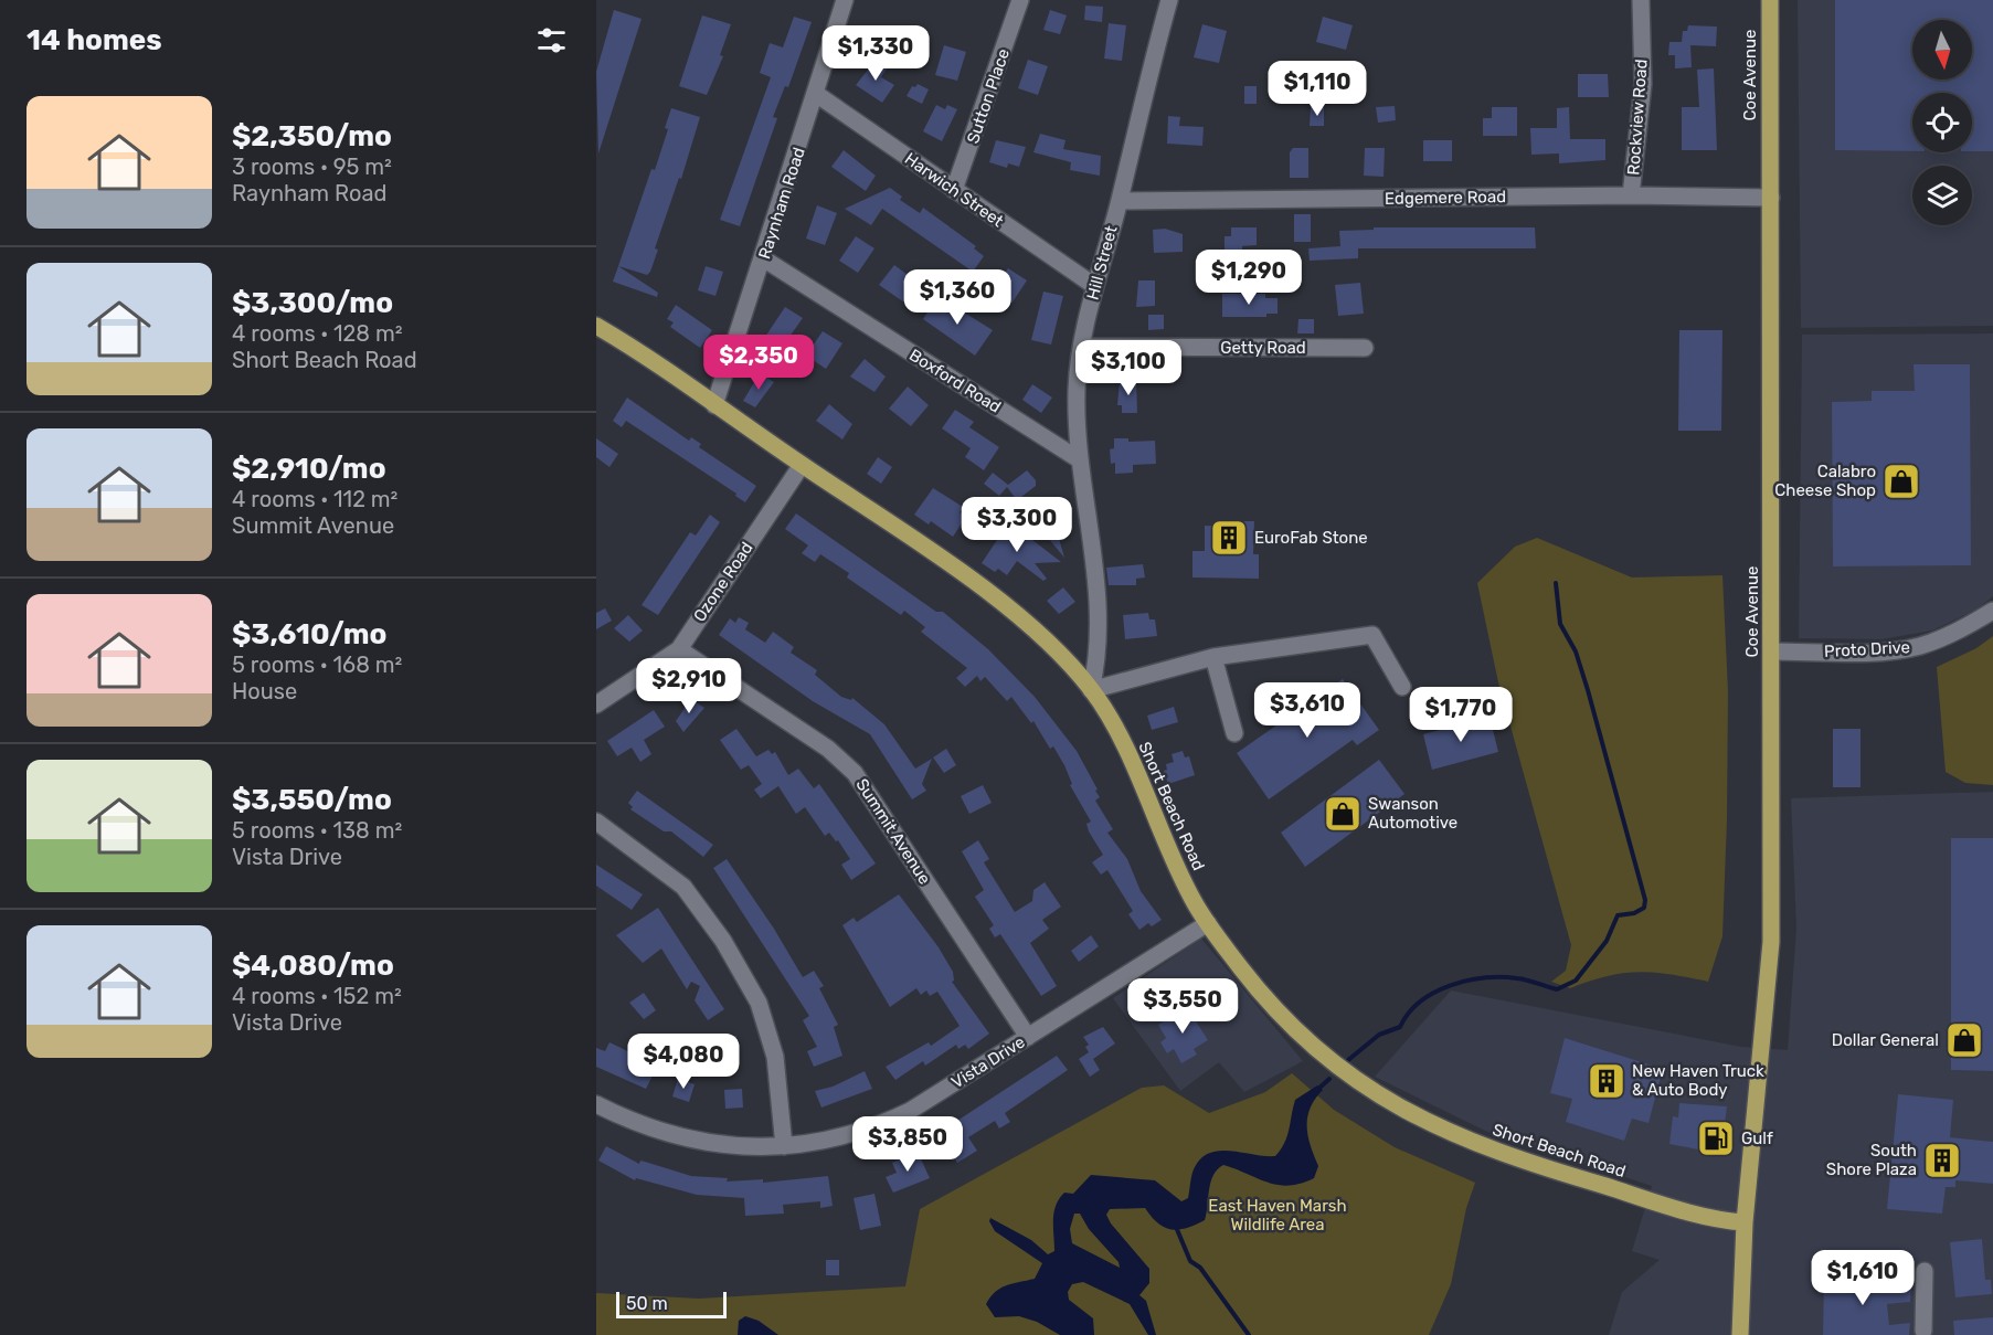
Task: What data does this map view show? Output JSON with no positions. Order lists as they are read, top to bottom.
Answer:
{
  "streets": {
    "main road": ["Coe Avenue", "Short Beach Road"],
    "street": [
      "Sutton Place",
      "Rockview Road",
      "Harwich Street",
      "Edgemere Road",
      "Raynham Road",
      "Hill Street",
      "Getty Road",
      "Boxford Road",
      "Ozone Road",
      "Proto Drive",
      "Summit Avenue",
      "Vista Drive"
    ]
  },
  "crossings": [
    ["Coe Avenue", "Edgemere Road"],
    ["Coe Avenue", "Proto Drive"],
    ["Coe Avenue", "Short Beach Road"],
    ["Sutton Place", "Harwich Street"],
    ["Rockview Road", "Edgemere Road"],
    ["Harwich Street", "Raynham Road"],
    ["Harwich Street", "Hill Street"],
    ["Edgemere Road", "Hill Street"],
    ["Raynham Road", "Boxford Road"],
    ["Raynham Road", "Short Beach Road"],
    ["Hill Street", "Getty Road"],
    ["Hill Street", "Boxford Road"],
    ["Hill Street", "Short Beach Road"],
    ["Ozone Road", "Short Beach Road"],
    ["Ozone Road", "Summit Avenue"],
    ["Short Beach Road", "Vista Drive"],
    ["Summit Avenue", "Vista Drive"]
  ],
  "parks": ["East Haven Marsh Wildlife Area"],
  "places": {
    "shop": ["Calabro Cheese Shop", "Swanson Automotive", "Dollar General"],
    "building": ["EuroFab Stone", "New Haven Truck & Auto Body", "South Shore Plaza"],
    "fuel station": ["Gulf"]
  },
  "scale_bar": "50 m",
  "north": "bottom",
  "page": {
    "heading": "14 homes",
    "price": [
      "$1,330",
      "$1,110",
      "$1,290",
      "$1,360",
      "$2,350",
      "$3,100",
      "$3,300",
      "$2,910",
      "$3,610",
      "$1,770",
      "$3,550",
      "$4,080",
      "$3,850",
      "$1,610"
    ],
    "list": [
      {
        "name": "$2,350/mo",
        "note": "3 rooms · 95 m² · Raynham Road"
      },
      {
        "name": "$3,300/mo",
        "note": "4 rooms · 128 m² · Short Beach Road"
      },
      {
        "name": "$2,910/mo",
        "note": "4 rooms · 112 m² · Summit Avenue"
      },
      {
        "name": "$3,610/mo",
        "note": "5 rooms · 168 m² · House"
      },
      {
        "name": "$3,550/mo",
        "note": "5 rooms · 138 m² · Vista Drive"
      },
      {
        "name": "$4,080/mo",
        "note": "4 rooms · 152 m² · Vista Drive"
      }
    ],
    "scale": "50 m"
  }
}
